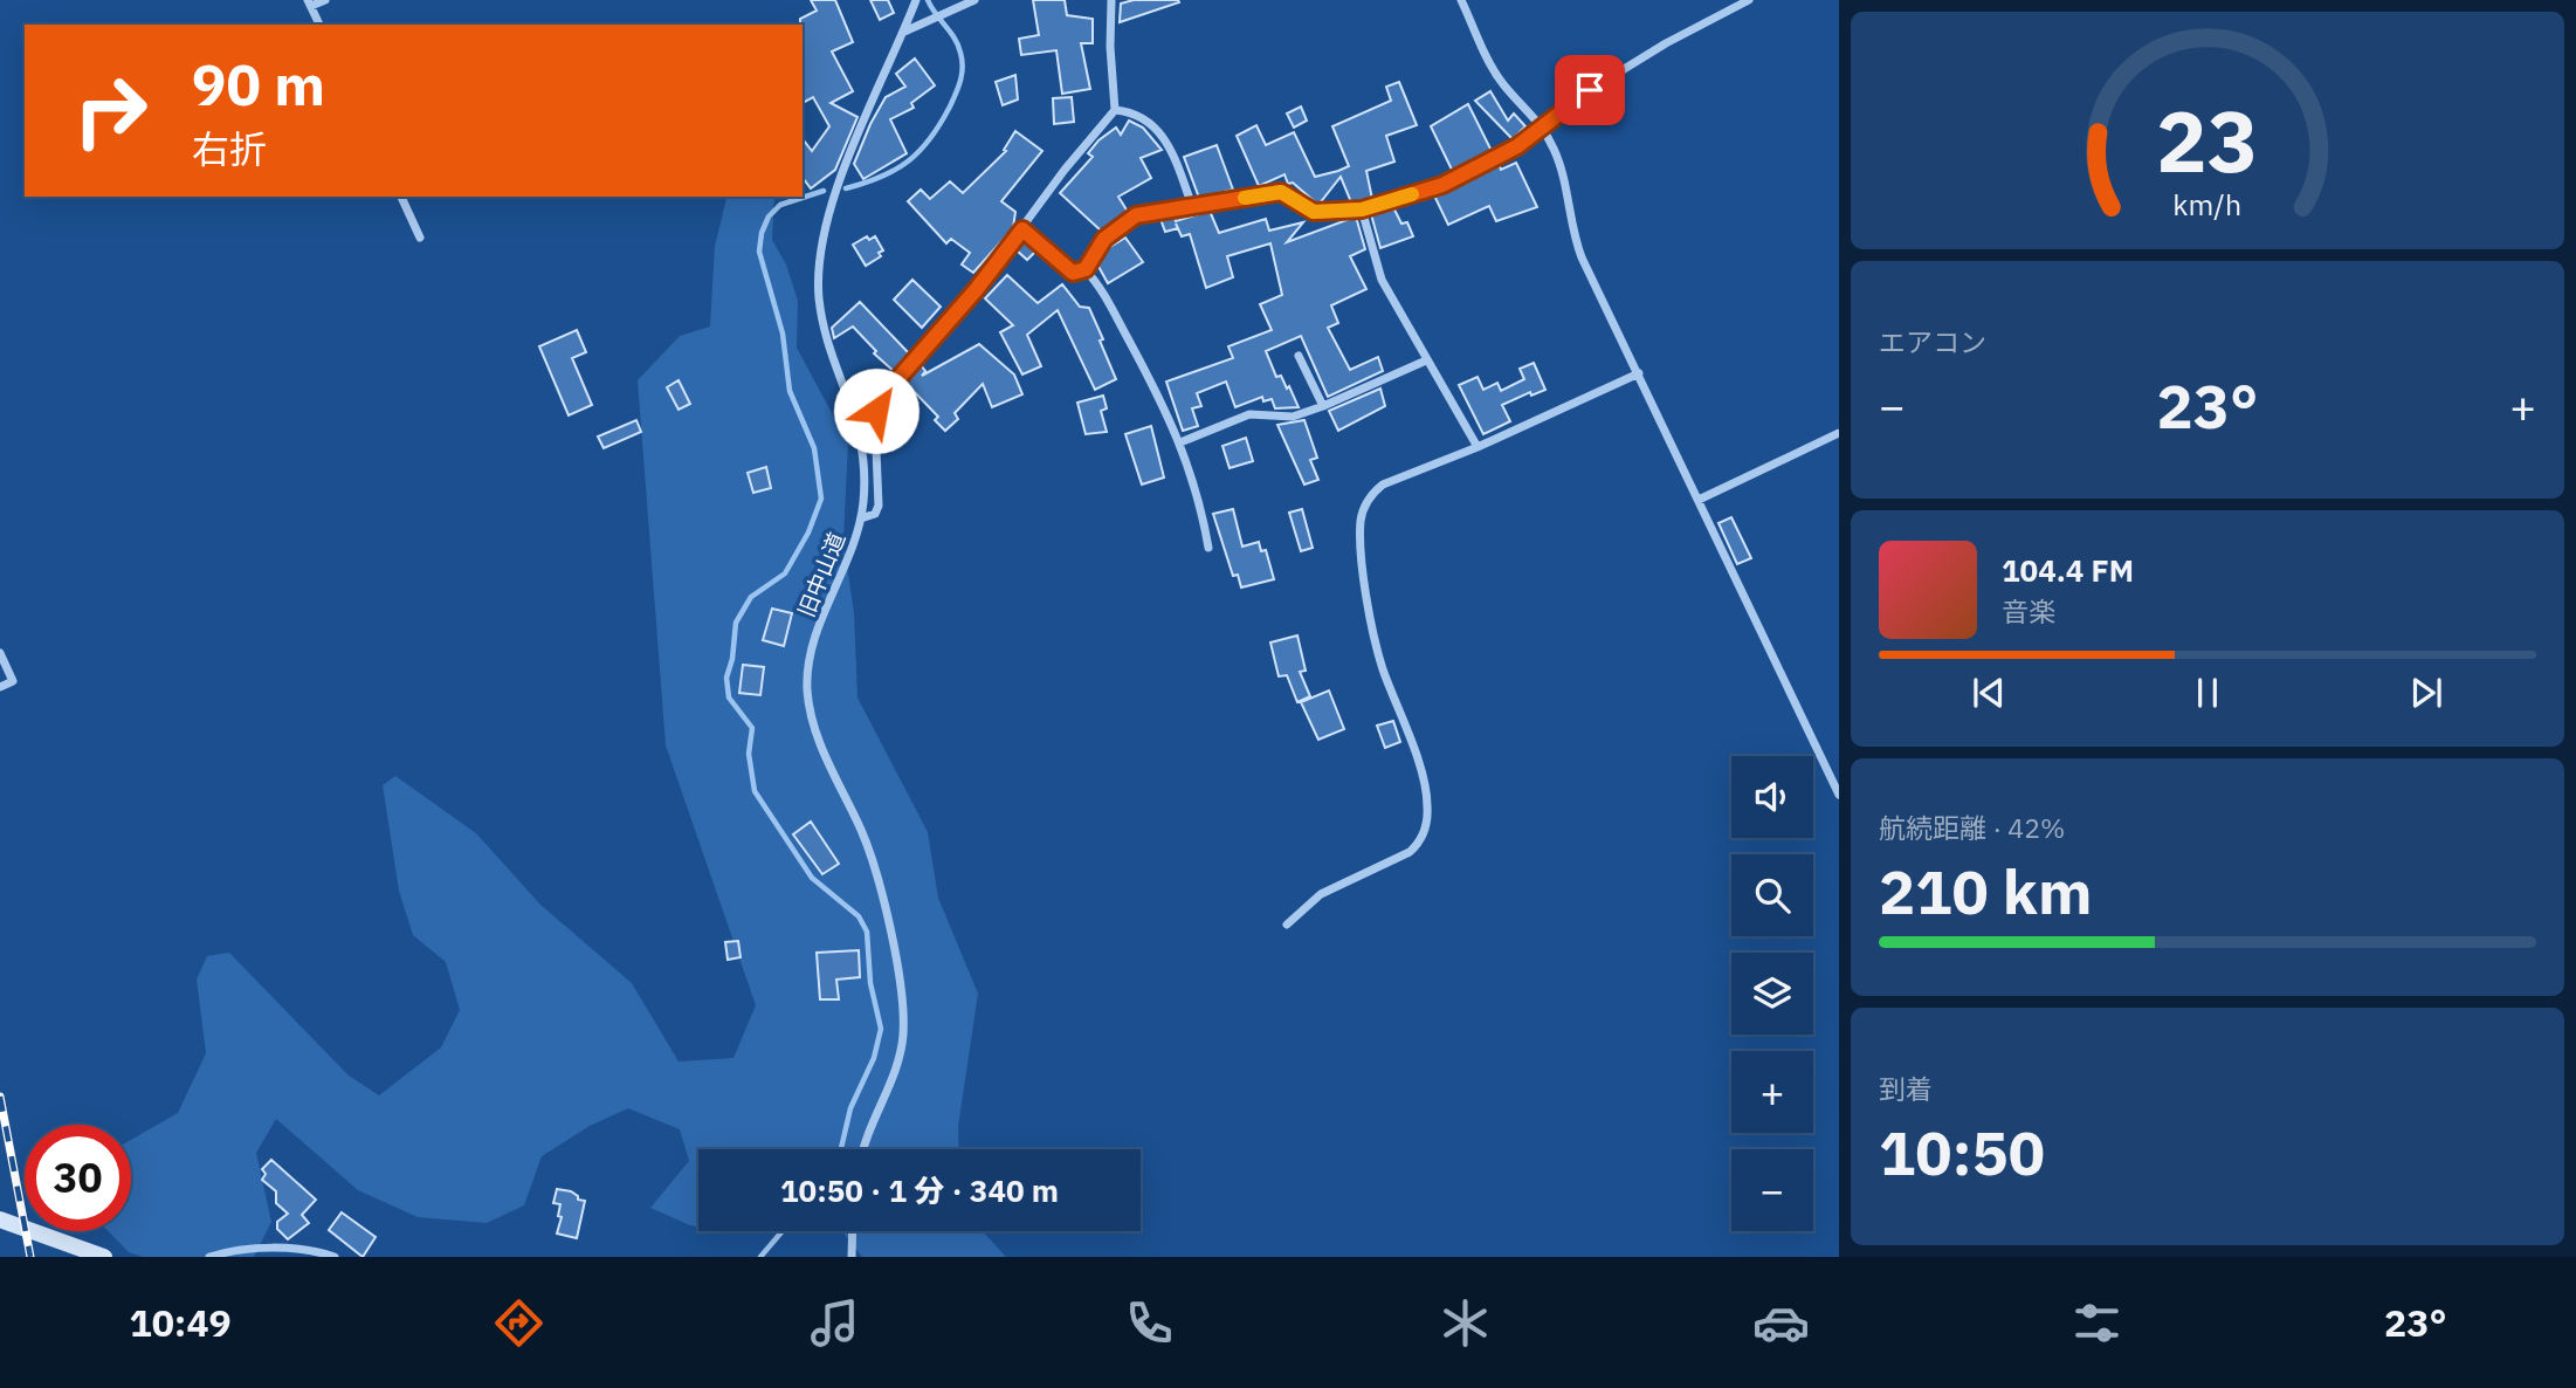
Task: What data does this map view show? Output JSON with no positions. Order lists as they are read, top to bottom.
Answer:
{
  "streets": {
    "street": ["旧中山道"]
  },
  "page": {
    "turn": ["90 m", "右折"],
    "tile": [
      "エアコン",
      ["航続距離 · 42%", "210 km"],
      ["到着", "10:50"]
    ],
    "heat": ["−", "23°", "+"],
    "song": ["104.4 FM", "音楽"],
    "map_buttons": ["+", "−"],
    "limit": "30",
    "trip": "10:50 · 1 分 · 340 m",
    "tabs": ["10:49", "23°"],
    "gauge": ["23", "km/h"]
  }
}
